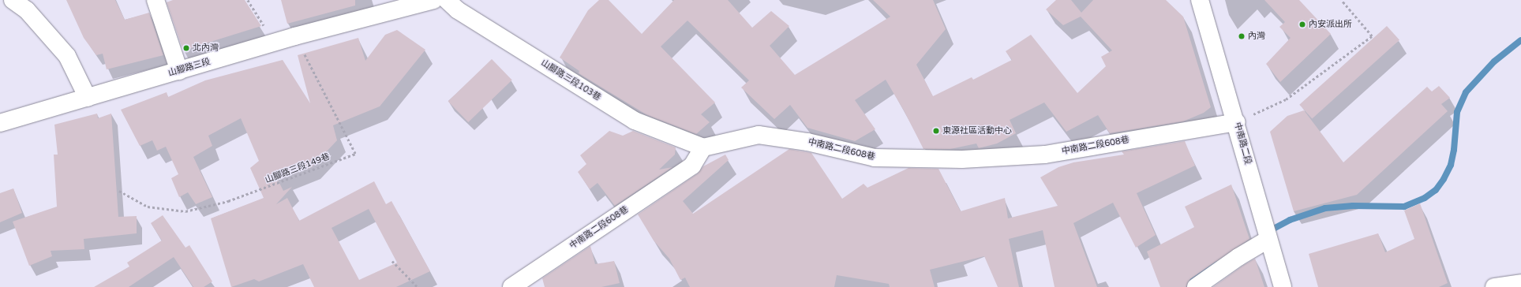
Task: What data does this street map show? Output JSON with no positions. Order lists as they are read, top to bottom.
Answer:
{
  "streets": {
    "main road": [
      "山腳路三段",
      "山腳路三段103巷",
      "中南路二段",
      "中南路二段608巷"
    ],
    "path": ["山腳路三段149巷"]
  },
  "crossings": [
    ["山腳路三段", "山腳路三段149巷"],
    ["山腳路三段103巷", "中南路二段608巷"],
    ["中南路二段", "中南路二段608巷"]
  ],
  "places": [
    "內安派出所",
    "內灣",
    "北內灣",
    "東源社區活動中心"
  ]
}
